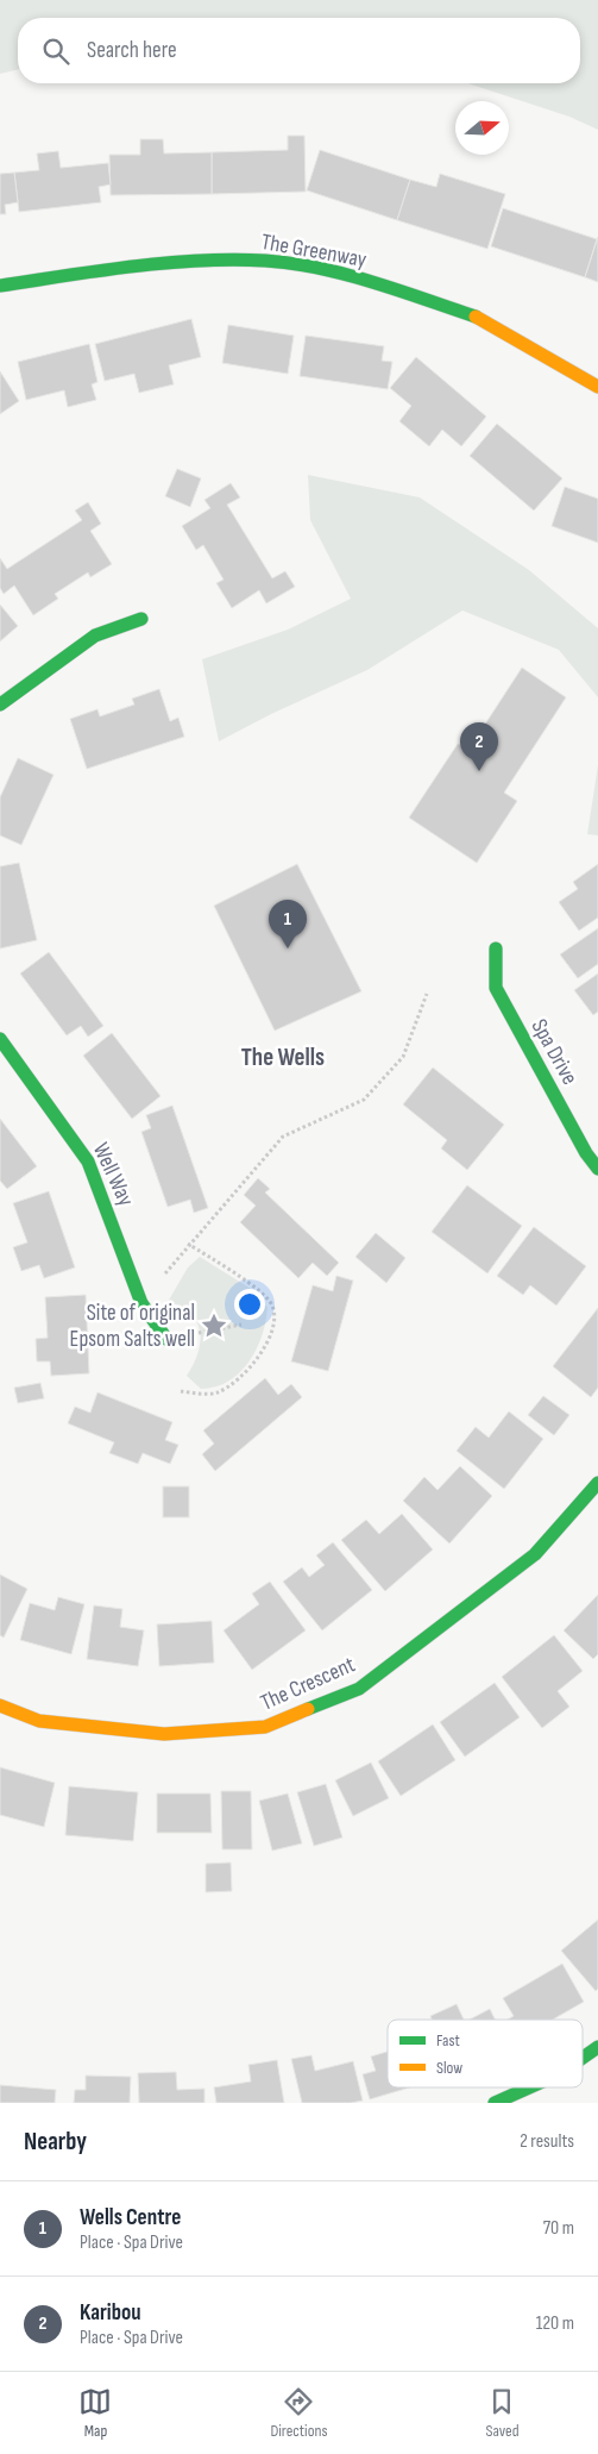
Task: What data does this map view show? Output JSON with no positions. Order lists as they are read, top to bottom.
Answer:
{
  "streets": {
    "street": [
      "The Greenway",
      "Spa Drive",
      "Well Way",
      "The Crescent"
    ]
  },
  "districts": ["The Wells"],
  "places": {
    "place": ["Site of original Epsom Salts well"]
  },
  "legend": ["Fast", "Slow"],
  "north": "right",
  "page": {
    "search": "Search here",
    "pins": ["2", "1"],
    "heading": ["Nearby", "2 results"],
    "list": [
      {
        "mark": "1",
        "name": "Wells Centre",
        "note": "Place · Spa Drive",
        "value": "70 m"
      },
      {
        "mark": "2",
        "name": "Karibou",
        "note": "Place · Spa Drive",
        "value": "120 m"
      }
    ],
    "nav": ["Map", "Directions", "Saved"]
  }
}
